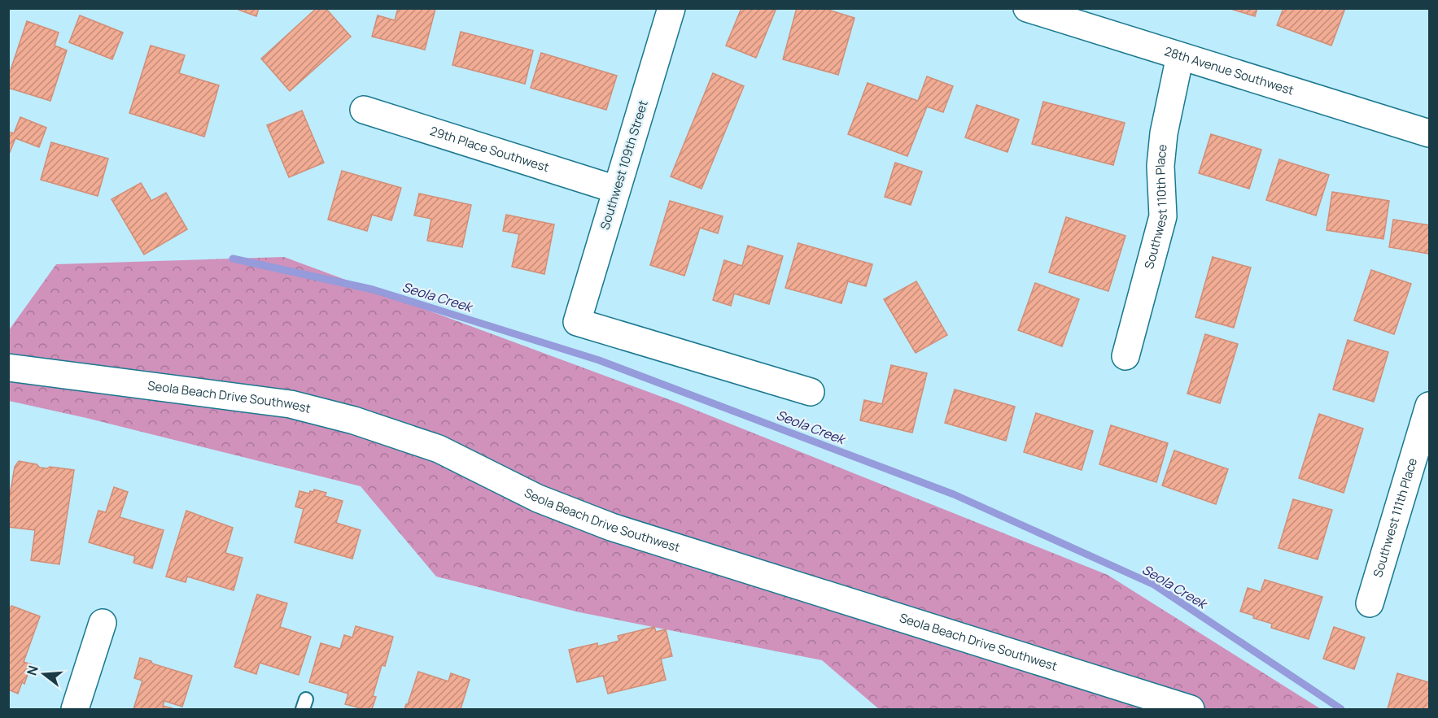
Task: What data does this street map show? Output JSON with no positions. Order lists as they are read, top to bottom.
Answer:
{
  "streets": {
    "street": [
      "28th Avenue Southwest",
      "29th Place Southwest",
      "Southwest 109th Street",
      "Southwest 110th Place",
      "Seola Beach Drive Southwest",
      "Southwest 111th Place"
    ]
  },
  "crossings": [
    ["28th Avenue Southwest", "Southwest 110th Place"],
    ["29th Place Southwest", "Southwest 109th Street"]
  ],
  "water": ["Seola Creek"],
  "north": "left"
}
